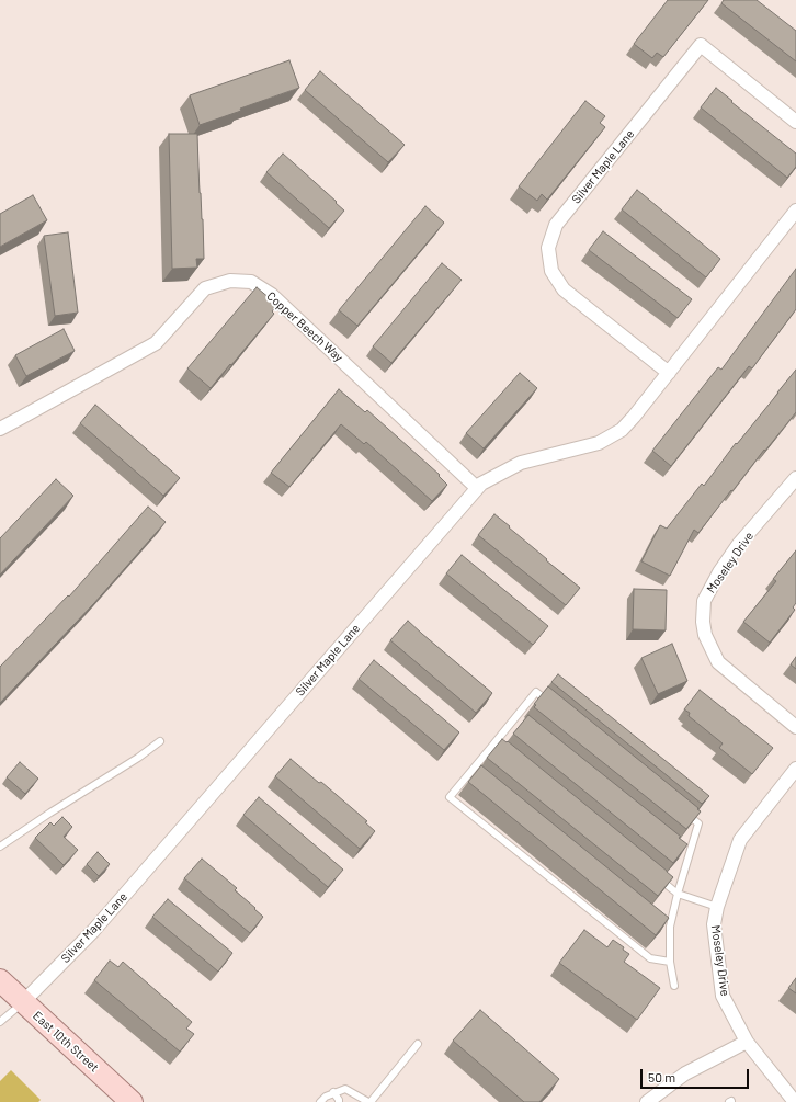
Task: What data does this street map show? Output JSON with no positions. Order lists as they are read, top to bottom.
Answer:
{
  "streets": {
    "main road": ["East 10th Street"],
    "street": ["Silver Maple Lane", "Copper Beech Way", "Moseley Drive"]
  },
  "crossings": [
    ["Silver Maple Lane", "Copper Beech Way"],
    ["Silver Maple Lane", "East 10th Street"]
  ],
  "scale_bar": "50 m"
}
